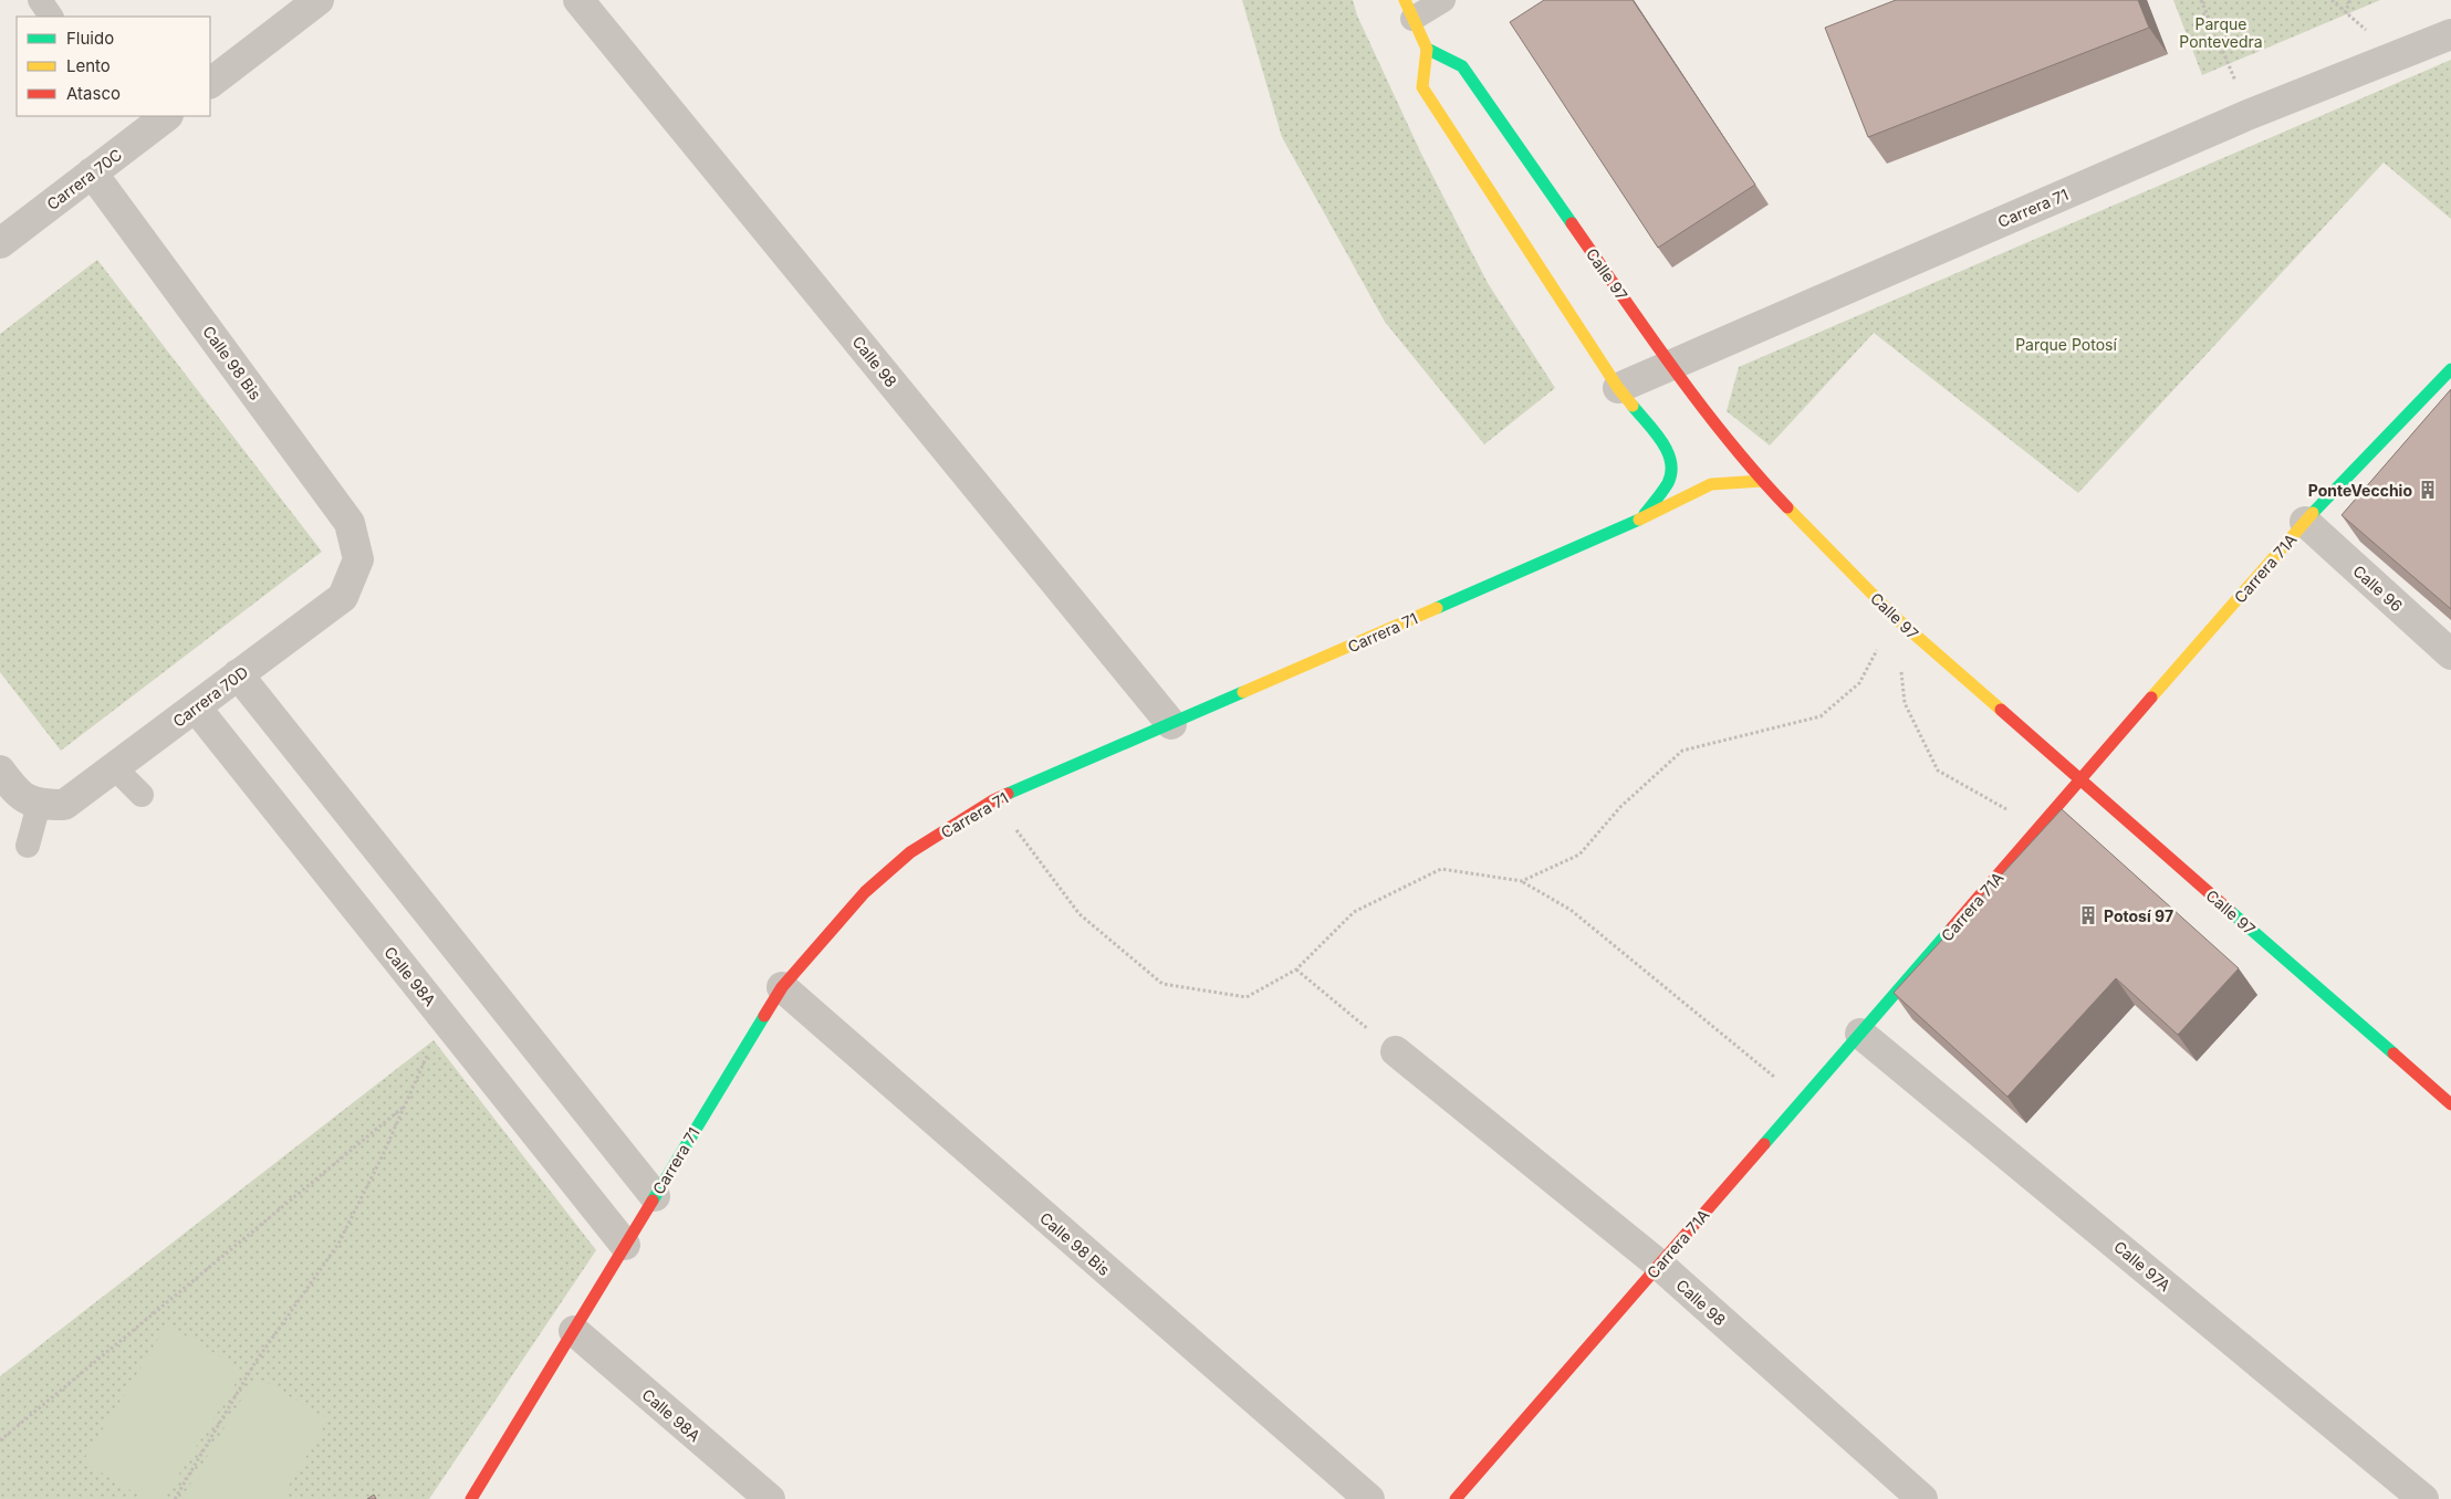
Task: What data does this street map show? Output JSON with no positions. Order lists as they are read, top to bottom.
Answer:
{
  "streets": {
    "street": [
      "Carrera 70C",
      "Carrera 71",
      "Calle 97",
      "Calle 98",
      "Calle 98 Bis",
      "Carrera 71A",
      "Calle 96",
      "Carrera 70D",
      "Calle 98A",
      "Calle 97A"
    ]
  },
  "crossings": [
    ["Carrera 70C", "Calle 98 Bis"],
    ["Carrera 71", "Calle 97"],
    ["Carrera 71", "Calle 98"],
    ["Carrera 71", "Calle 98 Bis"],
    ["Carrera 71", "Calle 98A"],
    ["Calle 97", "Carrera 71A"],
    ["Calle 98", "Carrera 71A"],
    ["Calle 98 Bis", "Carrera 70D"],
    ["Carrera 71A", "Calle 96"],
    ["Carrera 71A", "Calle 97A"],
    ["Carrera 70D", "Calle 98A"]
  ],
  "parks": ["Parque Pontevedra", "Parque Potosí"],
  "places": {
    "building": ["PonteVecchio", "Potosí 97"]
  },
  "legend": ["Fluido", "Lento", "Atasco"]
}
